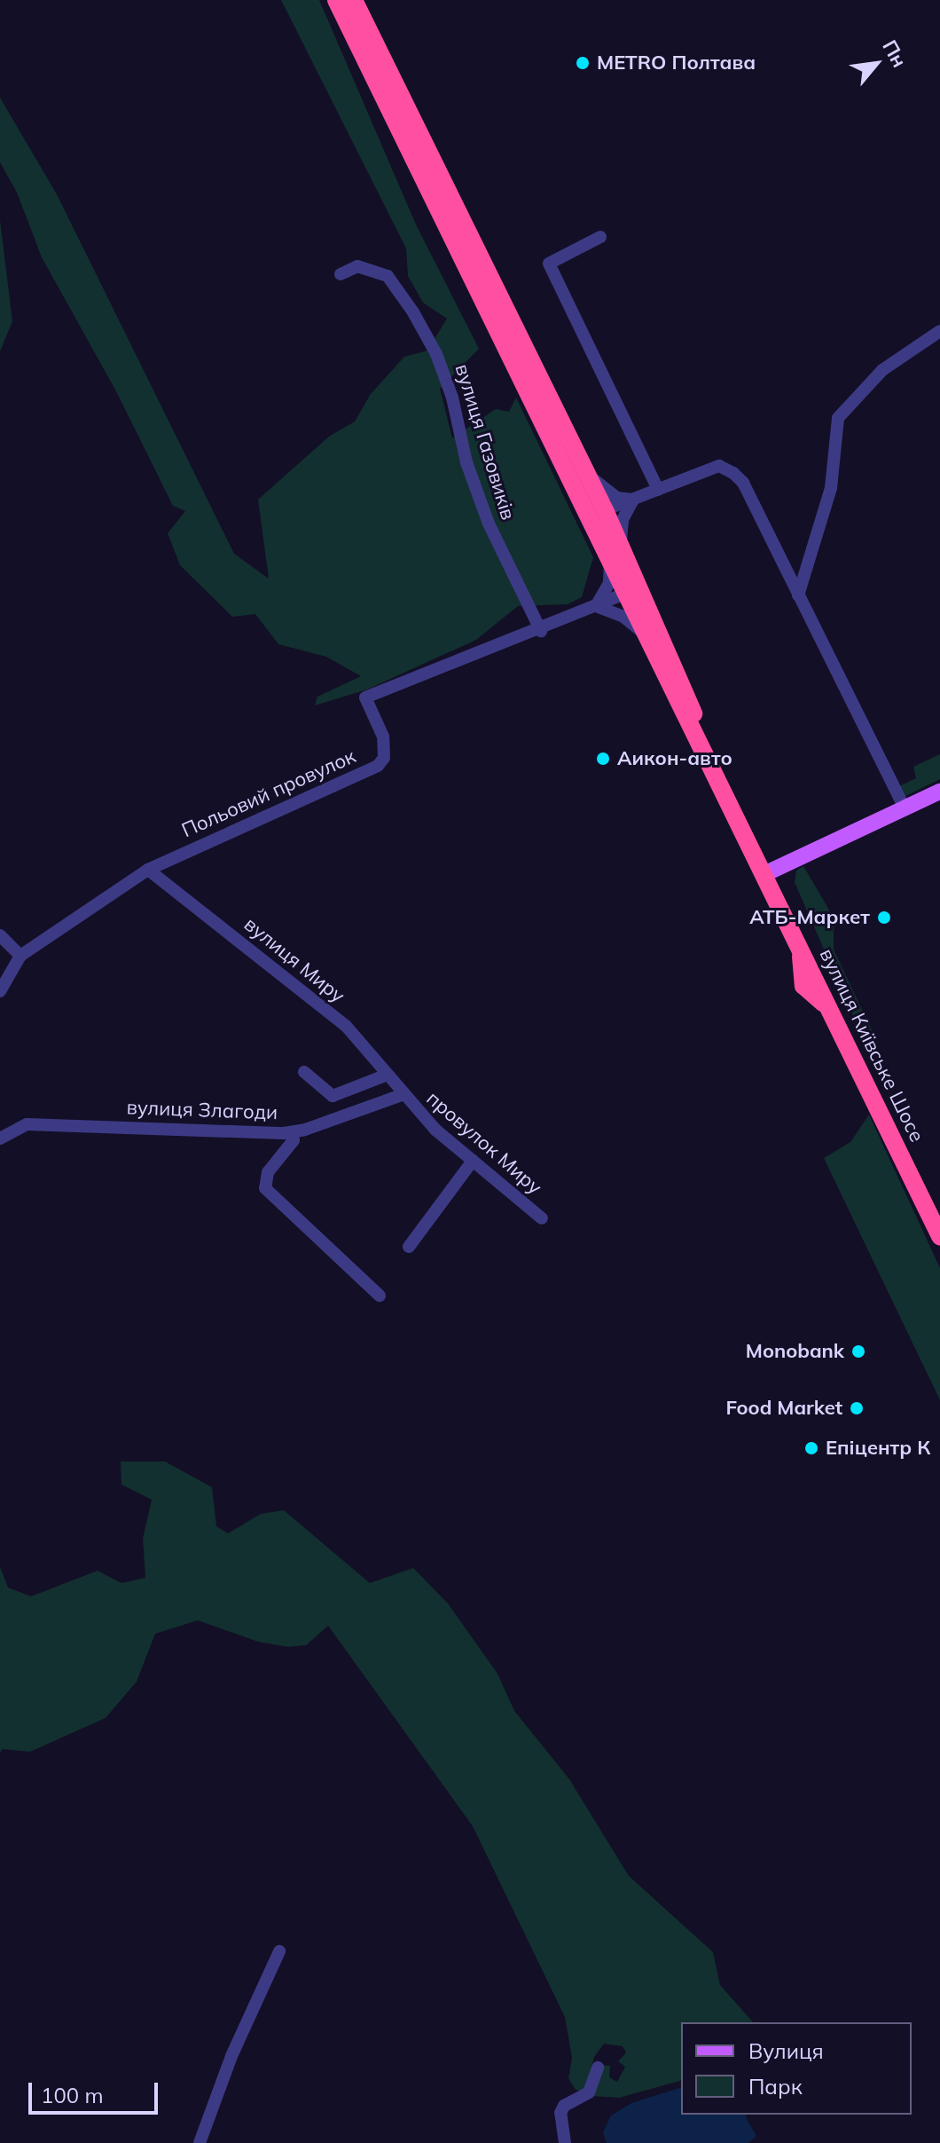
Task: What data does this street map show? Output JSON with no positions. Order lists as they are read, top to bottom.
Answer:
{
  "streets": {
    "highway": ["вулиця Київське Шосе"],
    "street": [
      "вулиця Газовиків",
      "Польовий провулок",
      "вулиця Миру",
      "вулиця Злагоди",
      "провулок Миру"
    ]
  },
  "crossings": [
    ["вулиця Газовиків", "Польовий провулок"],
    ["Польовий провулок", "вулиця Миру"],
    ["вулиця Миру", "вулиця Злагоди"],
    ["вулиця Миру", "провулок Миру"],
    ["вулиця Злагоди", "провулок Миру"]
  ],
  "places": [
    "METRO Полтава",
    "Аикон-авто",
    "АТБ-Маркет",
    "Monobank",
    "Food Market",
    "Епіцентр К"
  ],
  "legend": ["Вулиця", "Парк"],
  "scale_bar": "100 m",
  "north": "top right"
}
